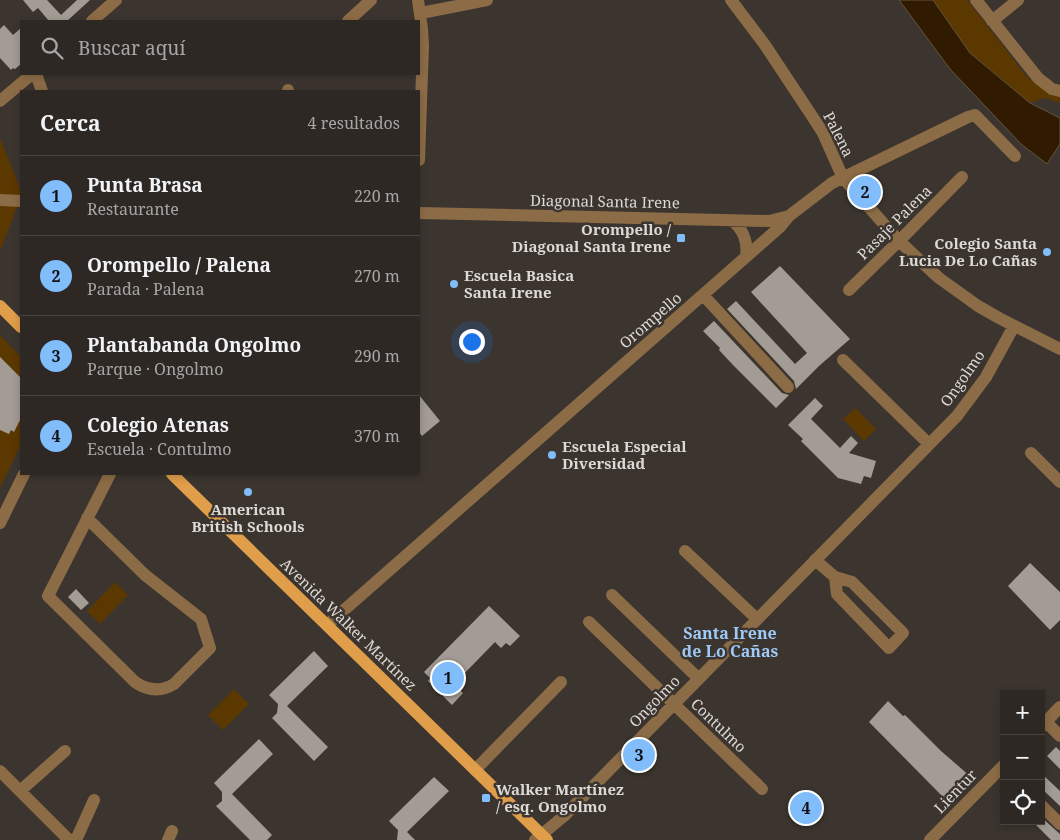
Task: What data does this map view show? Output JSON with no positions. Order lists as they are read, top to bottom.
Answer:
{
  "streets": {
    "main road": ["Avenida Walker Martínez"],
    "street": [
      "Palena",
      "Diagonal Santa Irene",
      "Pasaje Palena",
      "Orompello",
      "Ongolmo",
      "Contulmo",
      "Lientur"
    ]
  },
  "crossings": [
    ["Palena", "Pasaje Palena"],
    ["Palena", "Orompello"],
    ["Palena", "Ongolmo"],
    ["Diagonal Santa Irene", "Orompello"],
    ["Orompello", "Avenida Walker Martínez"],
    ["Ongolmo", "Avenida Walker Martínez"],
    ["Ongolmo", "Contulmo"]
  ],
  "districts": ["Santa Irene de Lo Cañas"],
  "places": {
    "transit": ["Orompello / Diagonal Santa Irene", "Walker Martínez / esq. Ongolmo"],
    "other": [
      "Colegio Santa Lucia De Lo Cañas",
      "Escuela Basica Santa Irene",
      "Escuela Especial Diversidad",
      "American British Schools"
    ]
  },
  "page": {
    "search": "Buscar aquí",
    "heading": ["Cerca", "4 resultados"],
    "list": [
      {
        "mark": "1",
        "name": "Punta Brasa",
        "note": "Restaurante",
        "value": "220 m"
      },
      {
        "mark": "2",
        "name": "Orompello / Palena",
        "note": "Parada · Palena",
        "value": "270 m"
      },
      {
        "mark": "3",
        "name": "Plantabanda Ongolmo",
        "note": "Parque · Ongolmo",
        "value": "290 m"
      },
      {
        "mark": "4",
        "name": "Colegio Atenas",
        "note": "Escuela · Contulmo",
        "value": "370 m"
      }
    ],
    "pins": [
      "2",
      "1",
      "3",
      "4"
    ],
    "map_buttons": ["+", "−"]
  }
}
